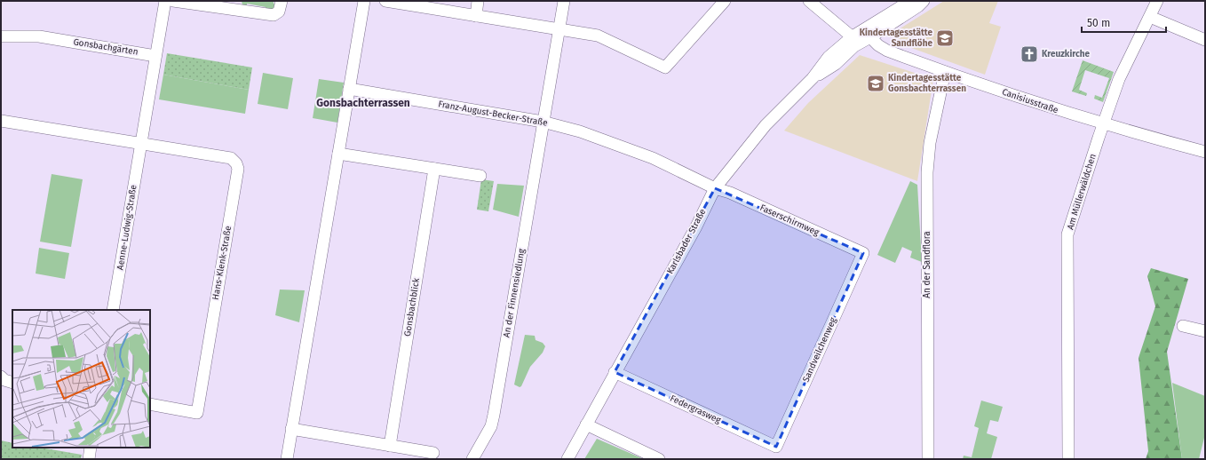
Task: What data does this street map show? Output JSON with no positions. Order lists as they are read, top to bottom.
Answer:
{
  "streets": {
    "street": [
      "Gonsbachgärten",
      "Canisiusstraße",
      "Franz-August-Becker-Straße",
      "Am Müllerwäldchen",
      "Faserschirmweg",
      "Aenne-Ludwig-Straße",
      "Karlsbader Straße",
      "Hans-Klenk-Straße",
      "An der Sandflora",
      "An der Finnensiedlung",
      "Gonsbachblick",
      "Sandveilchenweg",
      "Federgrasweg"
    ]
  },
  "crossings": [
    ["Gonsbachgärten", "Aenne-Ludwig-Straße"],
    ["Canisiusstraße", "Am Müllerwäldchen"],
    ["Canisiusstraße", "Karlsbader Straße"],
    ["Canisiusstraße", "An der Sandflora"],
    ["Franz-August-Becker-Straße", "Faserschirmweg"],
    ["Franz-August-Becker-Straße", "Karlsbader Straße"],
    ["Franz-August-Becker-Straße", "An der Finnensiedlung"],
    ["Faserschirmweg", "Karlsbader Straße"],
    ["Faserschirmweg", "Sandveilchenweg"],
    ["Aenne-Ludwig-Straße", "Hans-Klenk-Straße"],
    ["Karlsbader Straße", "Federgrasweg"],
    ["Sandveilchenweg", "Federgrasweg"]
  ],
  "districts": ["Gonsbachterrassen"],
  "places": {
    "school or university": ["Kindertagesstätte Sandflöhe", "Kindertagesstätte Gonsbachterrassen"],
    "church": ["Kreuzkirche"]
  },
  "scale_bar": "50 m"
}
